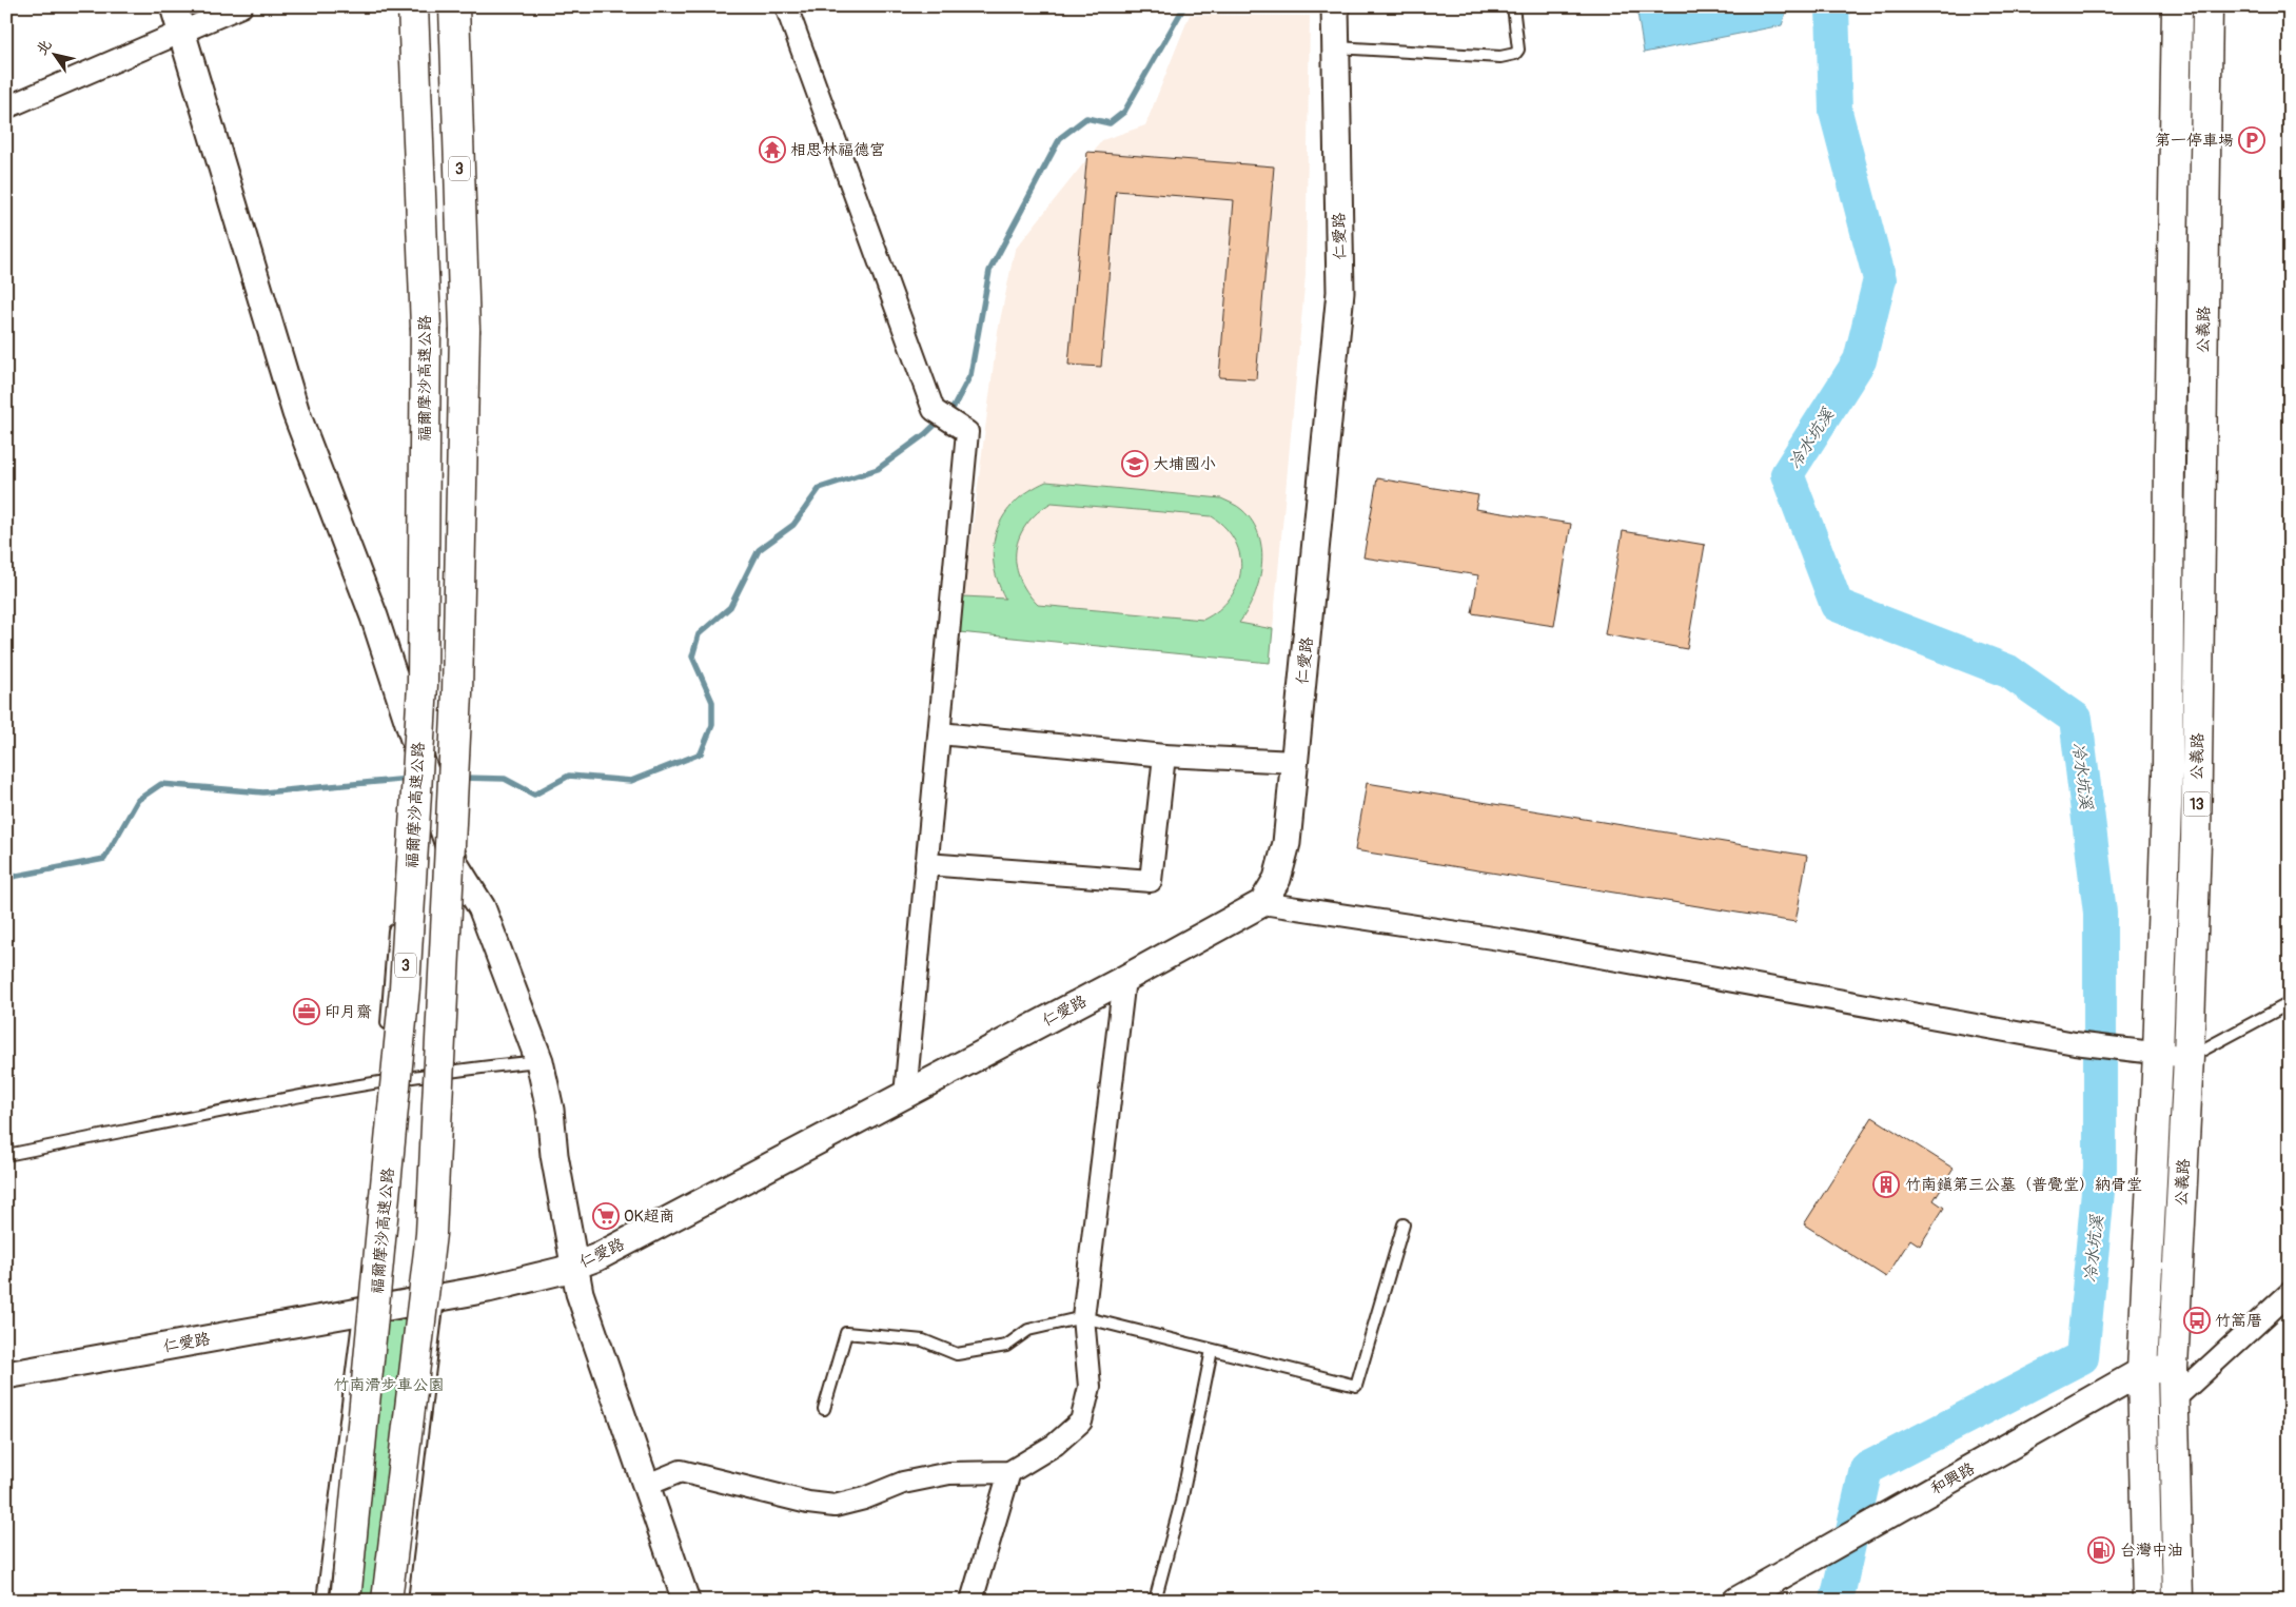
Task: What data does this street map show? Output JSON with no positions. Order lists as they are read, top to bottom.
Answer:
{
  "streets": {
    "main road": [
      "3",
      "公義路",
      "福爾摩沙高速公路",
      "13"
    ],
    "street": ["仁愛路", "和興路"]
  },
  "crossings": [
    ["公義路", "和興路"]
  ],
  "water": ["冷水坑溪"],
  "parks": ["竹南滑步車公園"],
  "places": {
    "parking": ["第一停車場"],
    "temple": ["相思林福德宮"],
    "school or university": ["大埔國小"],
    "office": ["印月齋"],
    "building": ["竹南鎮第三公墓（普覺堂）納骨堂"],
    "supermarket": ["OK超商"],
    "bus stop": ["竹篙厝"],
    "fuel station": ["台灣中油"]
  },
  "north": "top left"
}
